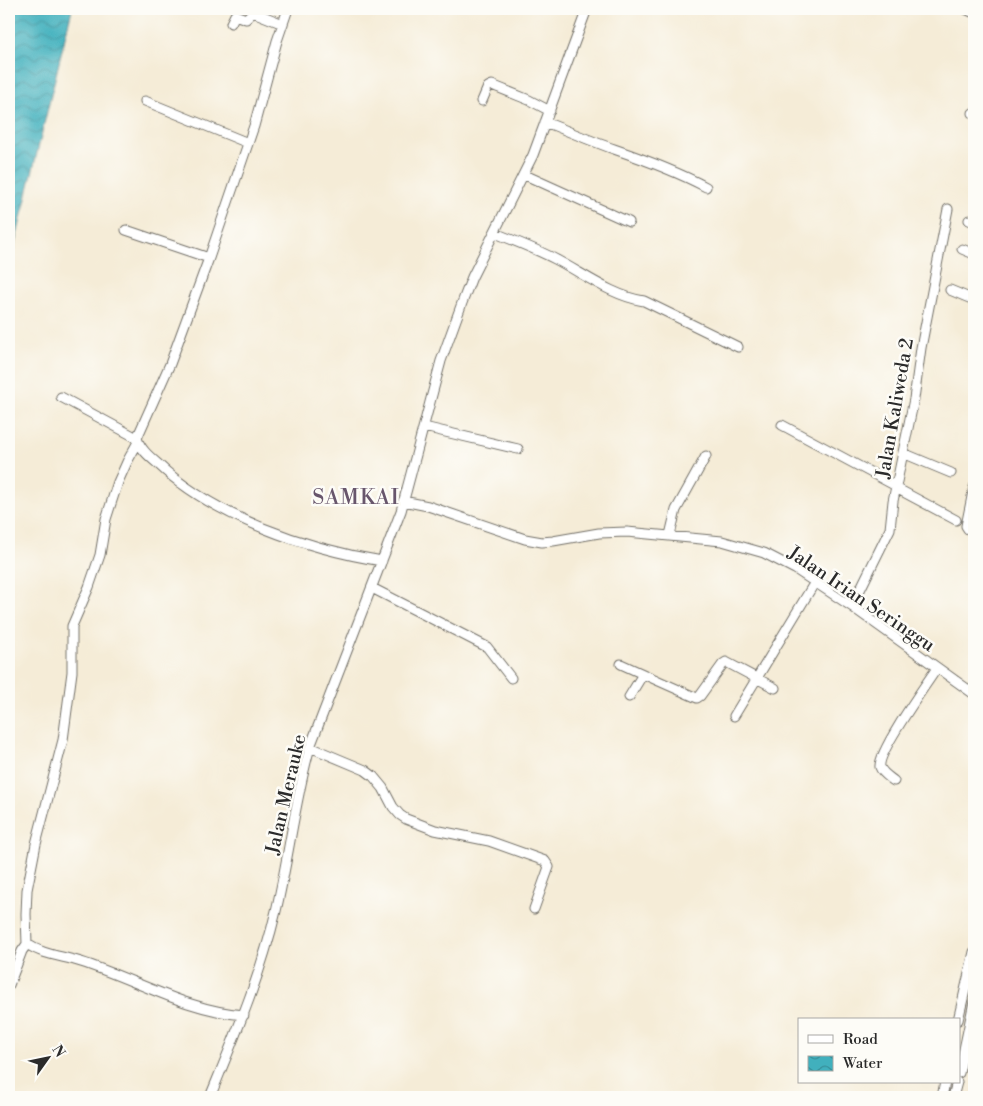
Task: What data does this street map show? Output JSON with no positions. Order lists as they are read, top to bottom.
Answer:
{
  "streets": {
    "street": ["Jalan Kaliweda 2", "Jalan Irian Seringgu", "Jalan Merauke"]
  },
  "crossings": [
    ["Jalan Kaliweda 2", "Jalan Irian Seringgu"],
    ["Jalan Irian Seringgu", "Jalan Merauke"]
  ],
  "districts": ["SAMKAI"],
  "legend": ["Road", "Water"],
  "north": "top right"
}
